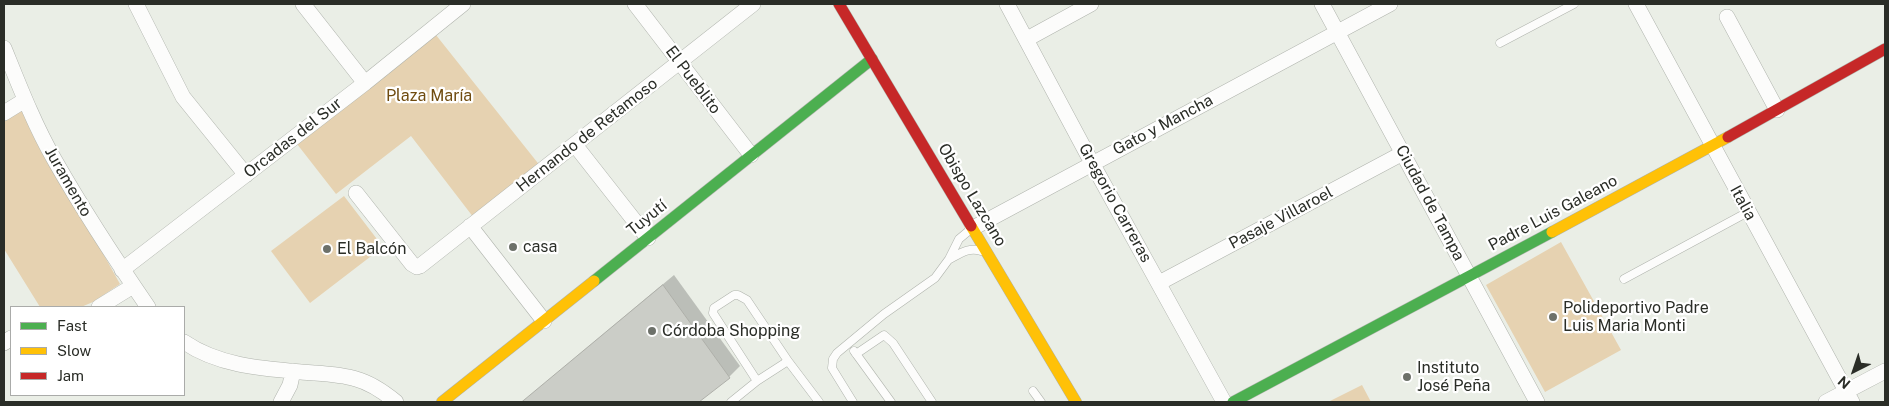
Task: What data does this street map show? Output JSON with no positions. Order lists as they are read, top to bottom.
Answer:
{
  "streets": {
    "main road": ["Obispo Lazcano", "Padre Luis Galeano", "Tuyutí"],
    "street": [
      "El Pueblito",
      "Gato y Mancha",
      "Hernando de Retamoso",
      "Orcadas del Sur",
      "Juramento",
      "Gregorio Carreras",
      "Ciudad de Tampa",
      "Italia",
      "Pasaje Villaroel"
    ]
  },
  "crossings": [
    ["El Pueblito", "Hernando de Retamoso"],
    ["El Pueblito", "Tuyutí"],
    ["Gato y Mancha", "Obispo Lazcano"],
    ["Gato y Mancha", "Gregorio Carreras"],
    ["Gato y Mancha", "Ciudad de Tampa"],
    ["Orcadas del Sur", "Juramento"],
    ["Obispo Lazcano", "Tuyutí"],
    ["Gregorio Carreras", "Pasaje Villaroel"],
    ["Ciudad de Tampa", "Padre Luis Galeano"],
    ["Ciudad de Tampa", "Pasaje Villaroel"],
    ["Italia", "Padre Luis Galeano"]
  ],
  "parks": ["Plaza María"],
  "places": [
    "casa",
    "El Balcón",
    "Polideportivo Padre Luis Maria Monti",
    "Córdoba Shopping",
    "Instituto José Peña"
  ],
  "legend": ["Fast", "Slow", "Jam"],
  "north": "bottom left"
}
